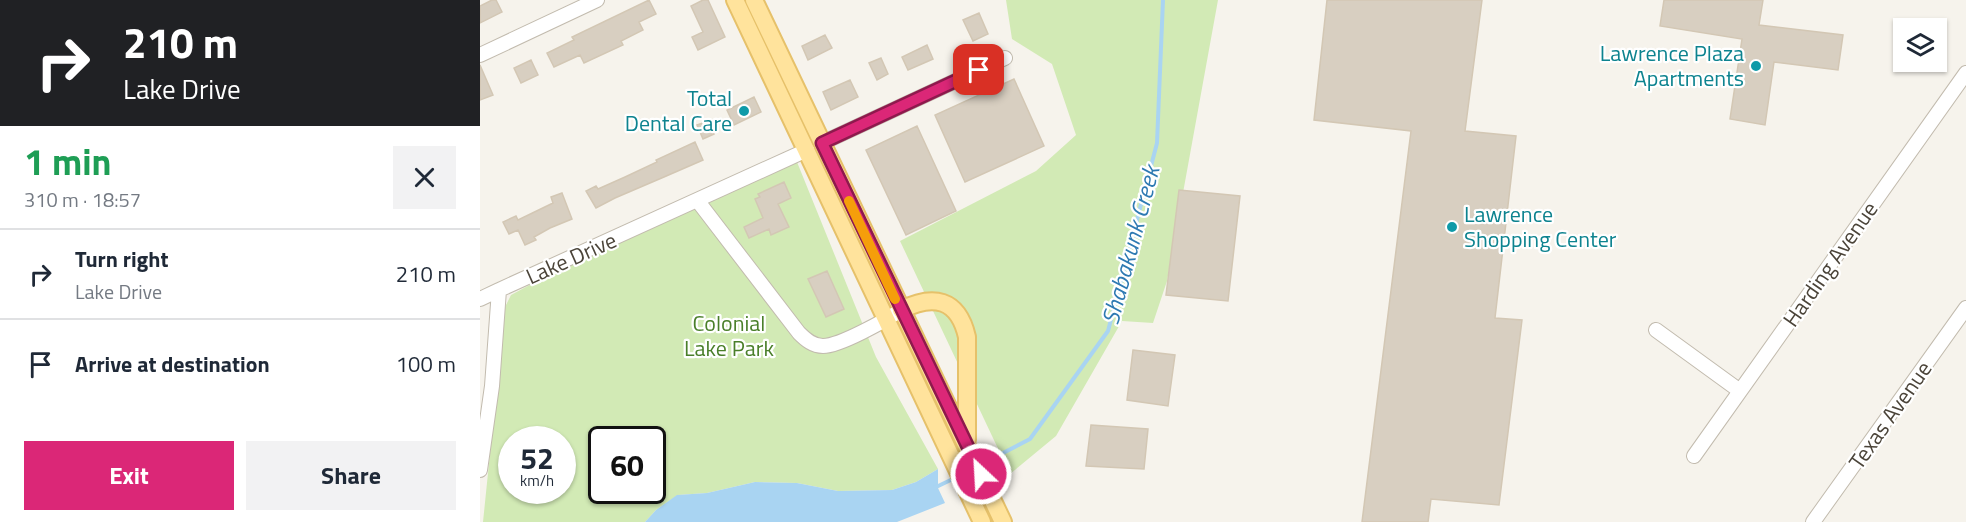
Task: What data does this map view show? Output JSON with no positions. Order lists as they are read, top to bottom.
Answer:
{
  "streets": {
    "street": ["Lake Drive", "Harding Avenue", "Texas Avenue"]
  },
  "water": ["Shabakunk Creek"],
  "parks": ["Colonial Lake Park"],
  "places": ["Lawrence Plaza Apartments", "Total Dental Care", "Lawrence Shopping Center"],
  "page": {
    "turn": ["210 m", "Lake Drive"],
    "heading": ["1 min", "310 m · 18:57"],
    "list": [
      {
        "name": "Turn right",
        "note": "Lake Drive",
        "value": "210 m"
      },
      {
        "name": "Arrive at destination",
        "value": "100 m"
      }
    ],
    "speed": "52 km/h",
    "limit": "60",
    "buttons": ["Exit", "Share"]
  }
}
